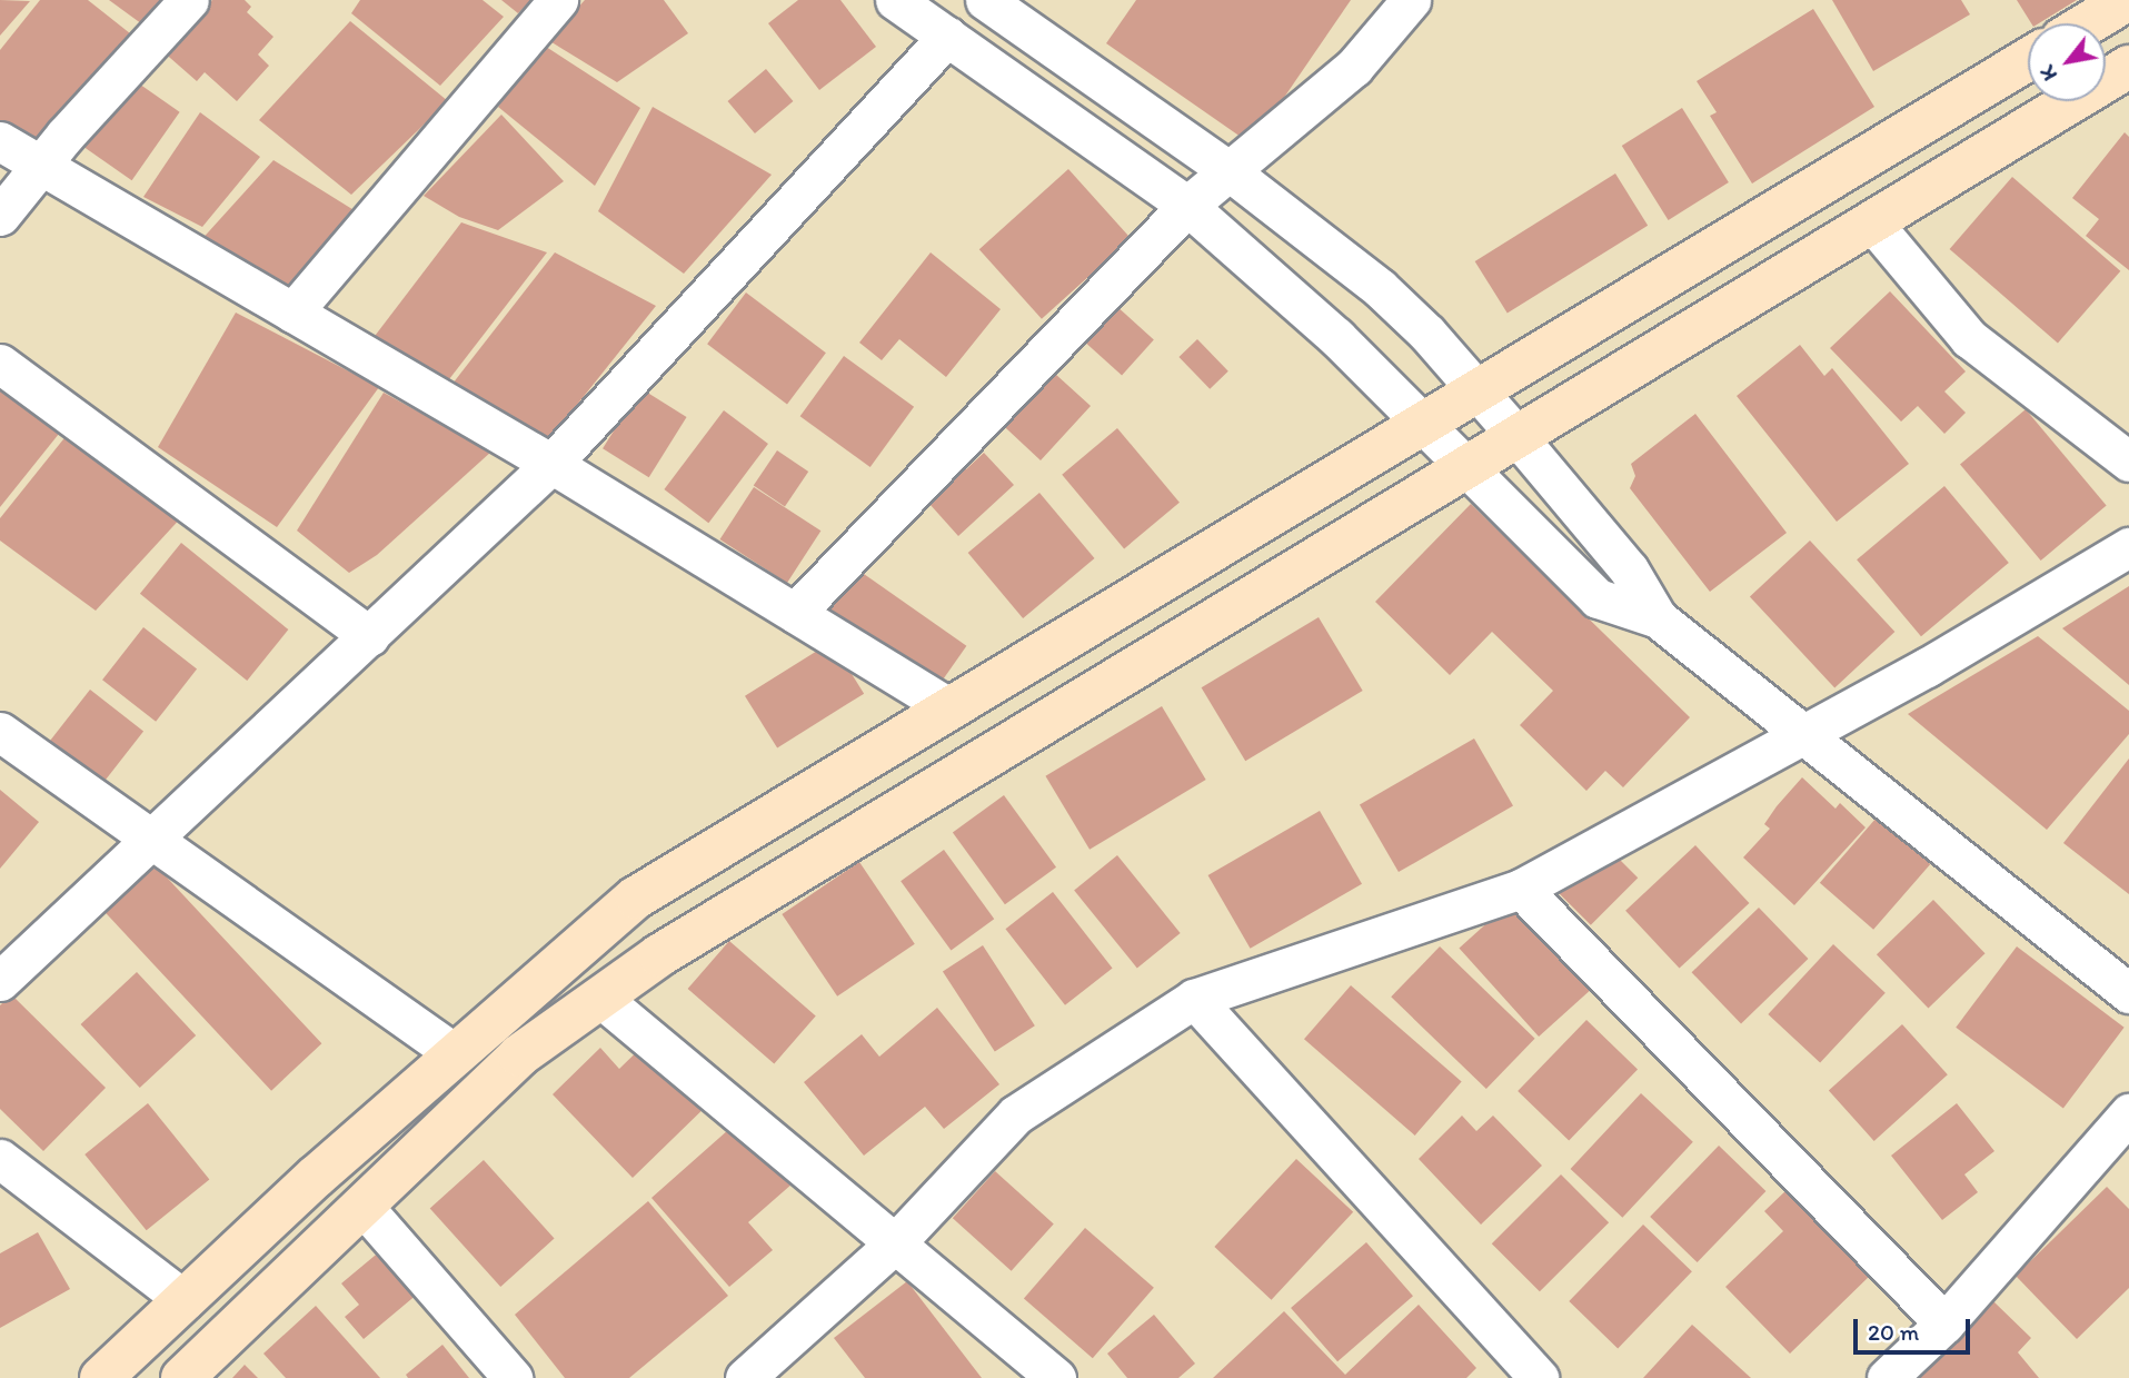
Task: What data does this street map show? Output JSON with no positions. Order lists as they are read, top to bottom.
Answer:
{
  "scale_bar": "20 m",
  "north": "bottom left"
}
